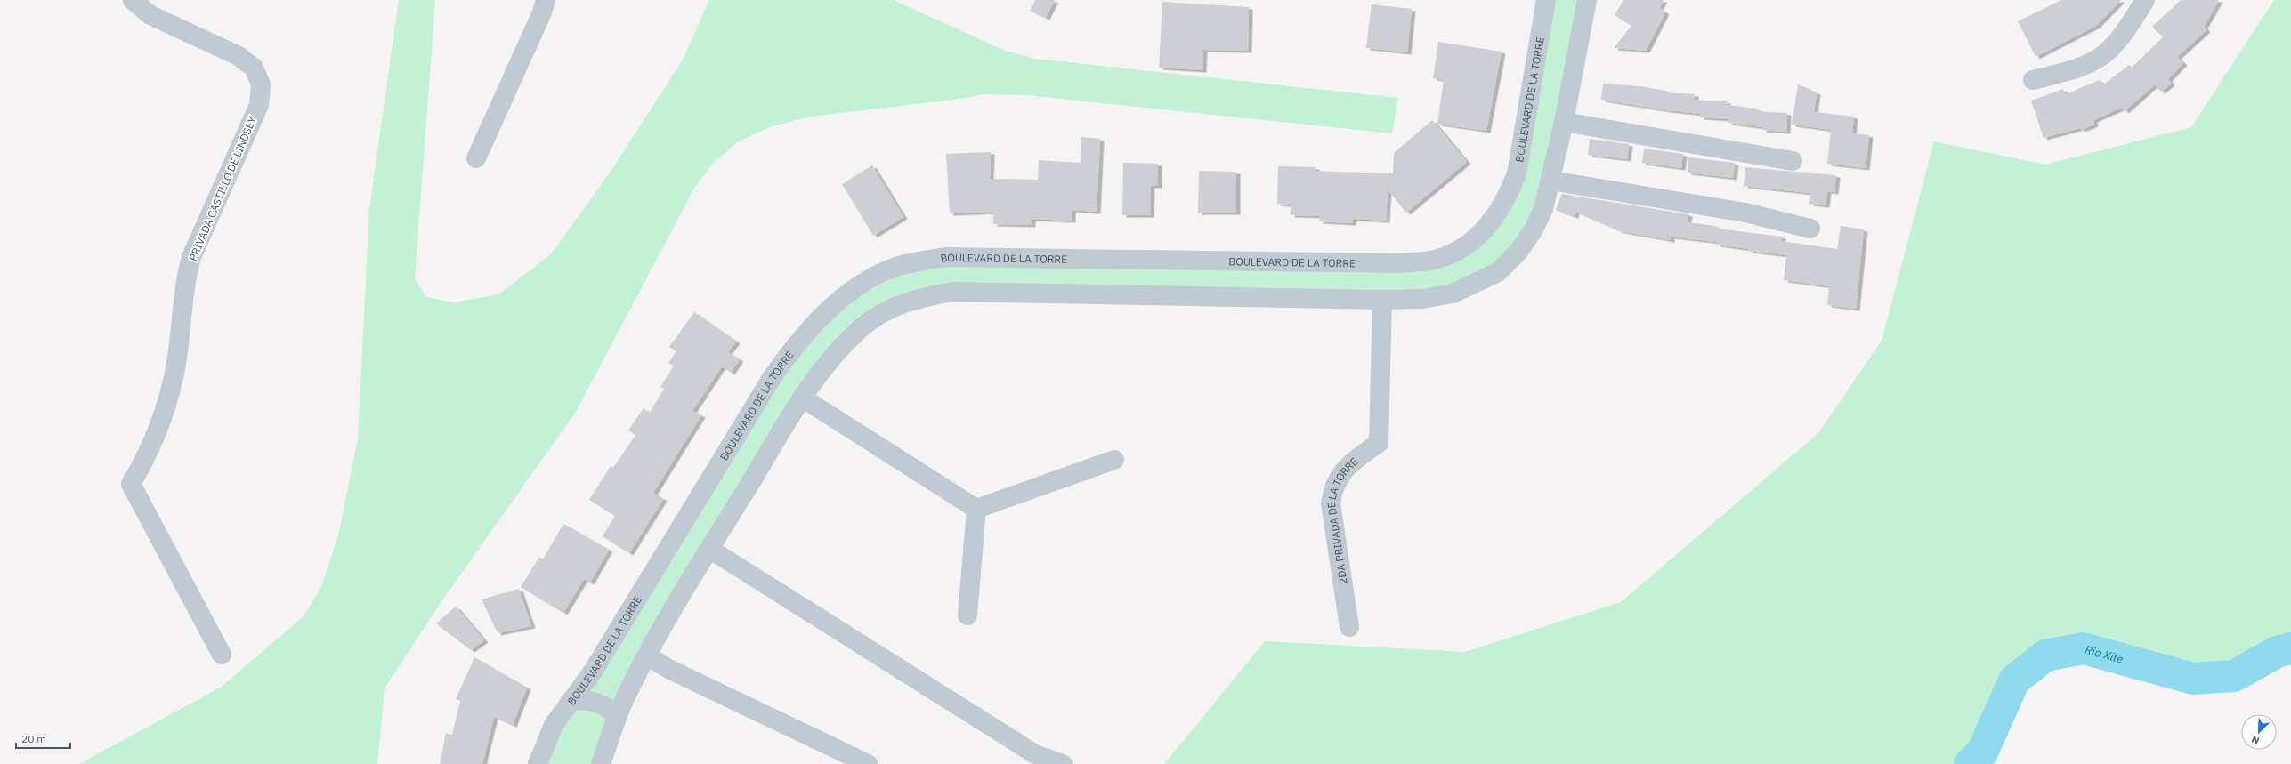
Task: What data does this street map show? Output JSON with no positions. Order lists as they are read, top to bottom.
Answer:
{
  "streets": {
    "street": ["BOULEVARD DE LA TORRE", "PRIVADA CASTILLO DE LINDSEY", "2DA PRIVADA DE LA TORRE"]
  },
  "water": ["Rio Xite"],
  "scale_bar": "20 m",
  "north": "bottom left"
}
